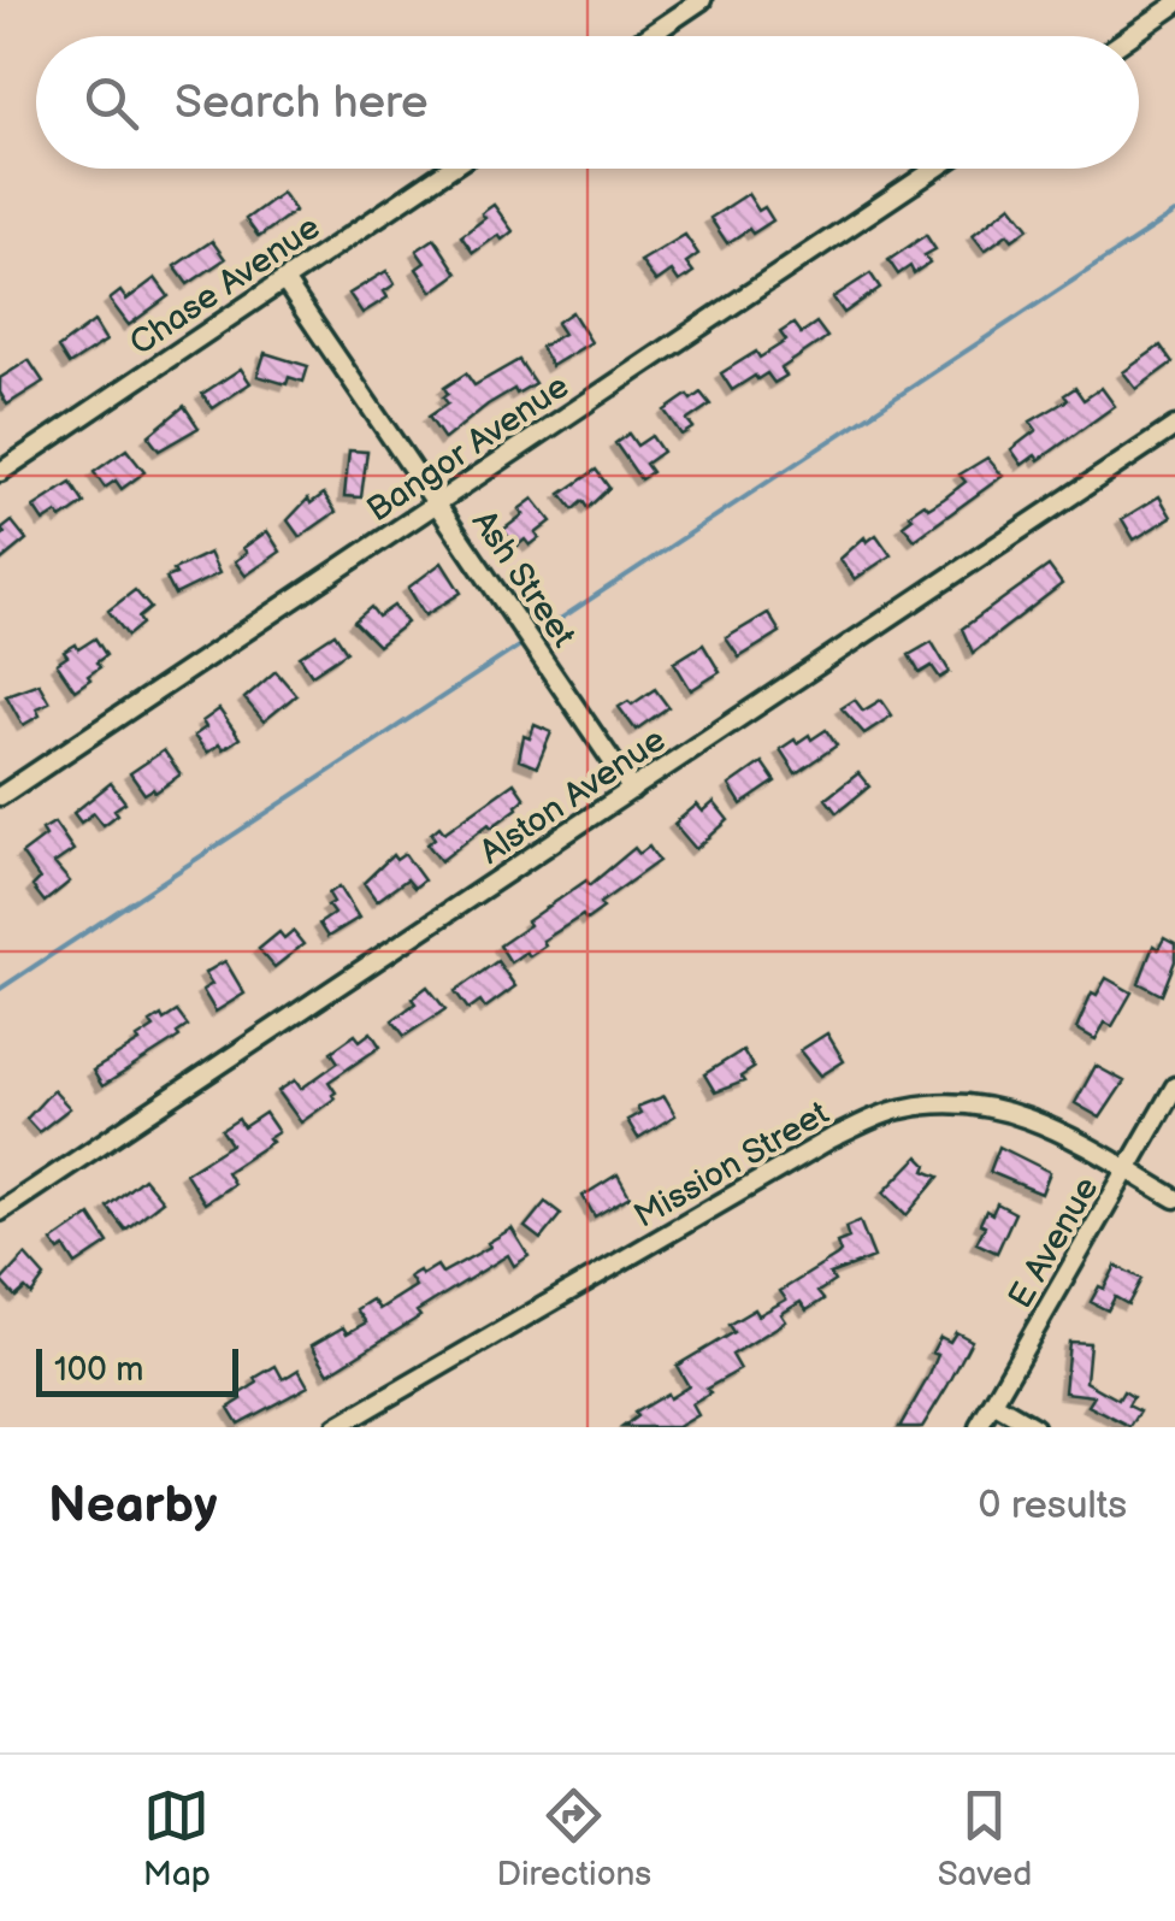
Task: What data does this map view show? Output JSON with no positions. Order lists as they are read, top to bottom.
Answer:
{
  "streets": {
    "street": [
      "Chase Avenue",
      "Bangor Avenue",
      "Ash Street",
      "Alston Avenue",
      "Mission Street",
      "E Avenue"
    ]
  },
  "crossings": [
    ["Chase Avenue", "Ash Street"],
    ["Bangor Avenue", "Ash Street"],
    ["Ash Street", "Alston Avenue"],
    ["Mission Street", "E Avenue"]
  ],
  "scale_bar": "100 m",
  "page": {
    "search": "Search here",
    "scale": "100 m",
    "heading": ["Nearby", "0 results"],
    "nav": ["Map", "Directions", "Saved"]
  }
}
